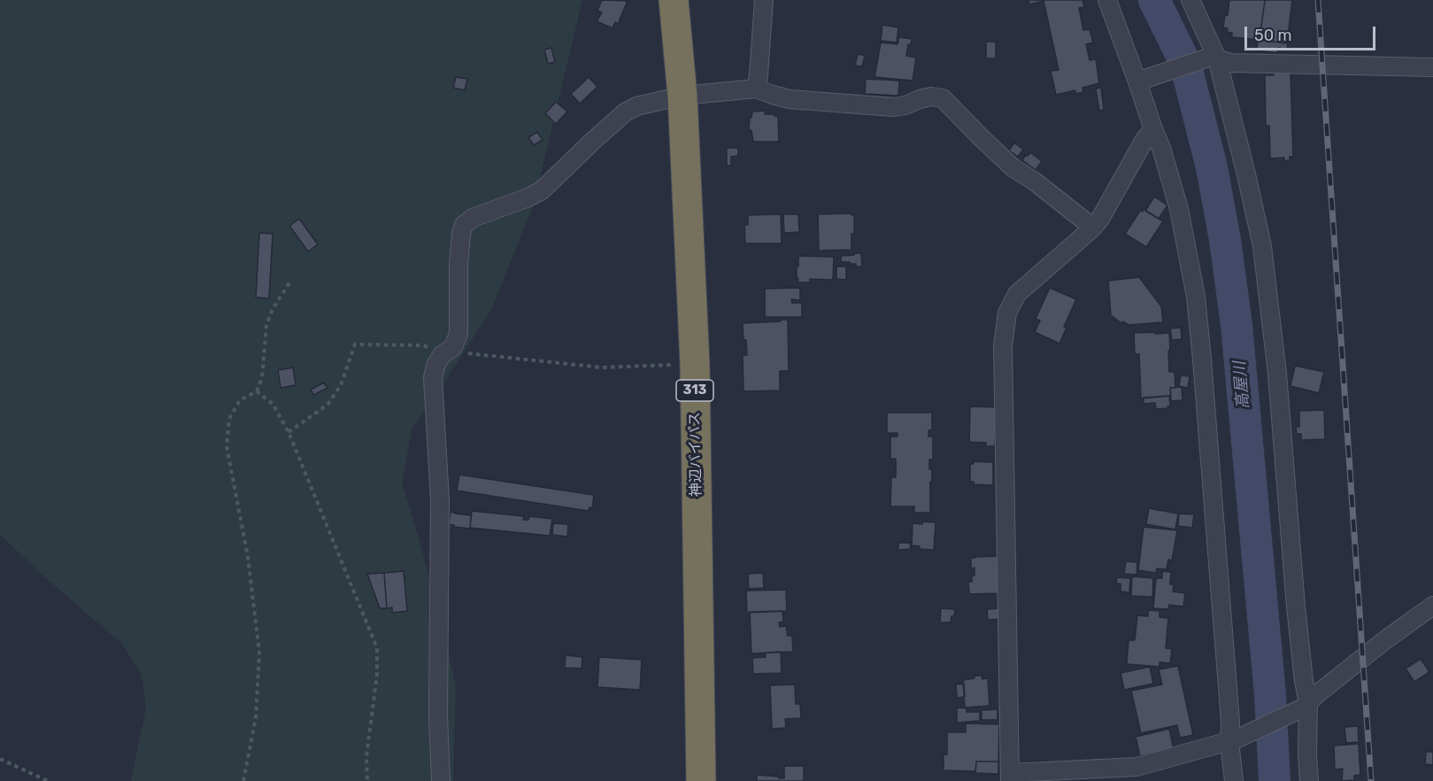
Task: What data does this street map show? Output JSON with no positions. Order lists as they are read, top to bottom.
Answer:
{
  "streets": {
    "highway": ["313", "神辺バイパス"]
  },
  "water": ["高屋川"],
  "scale_bar": "50 m"
}
